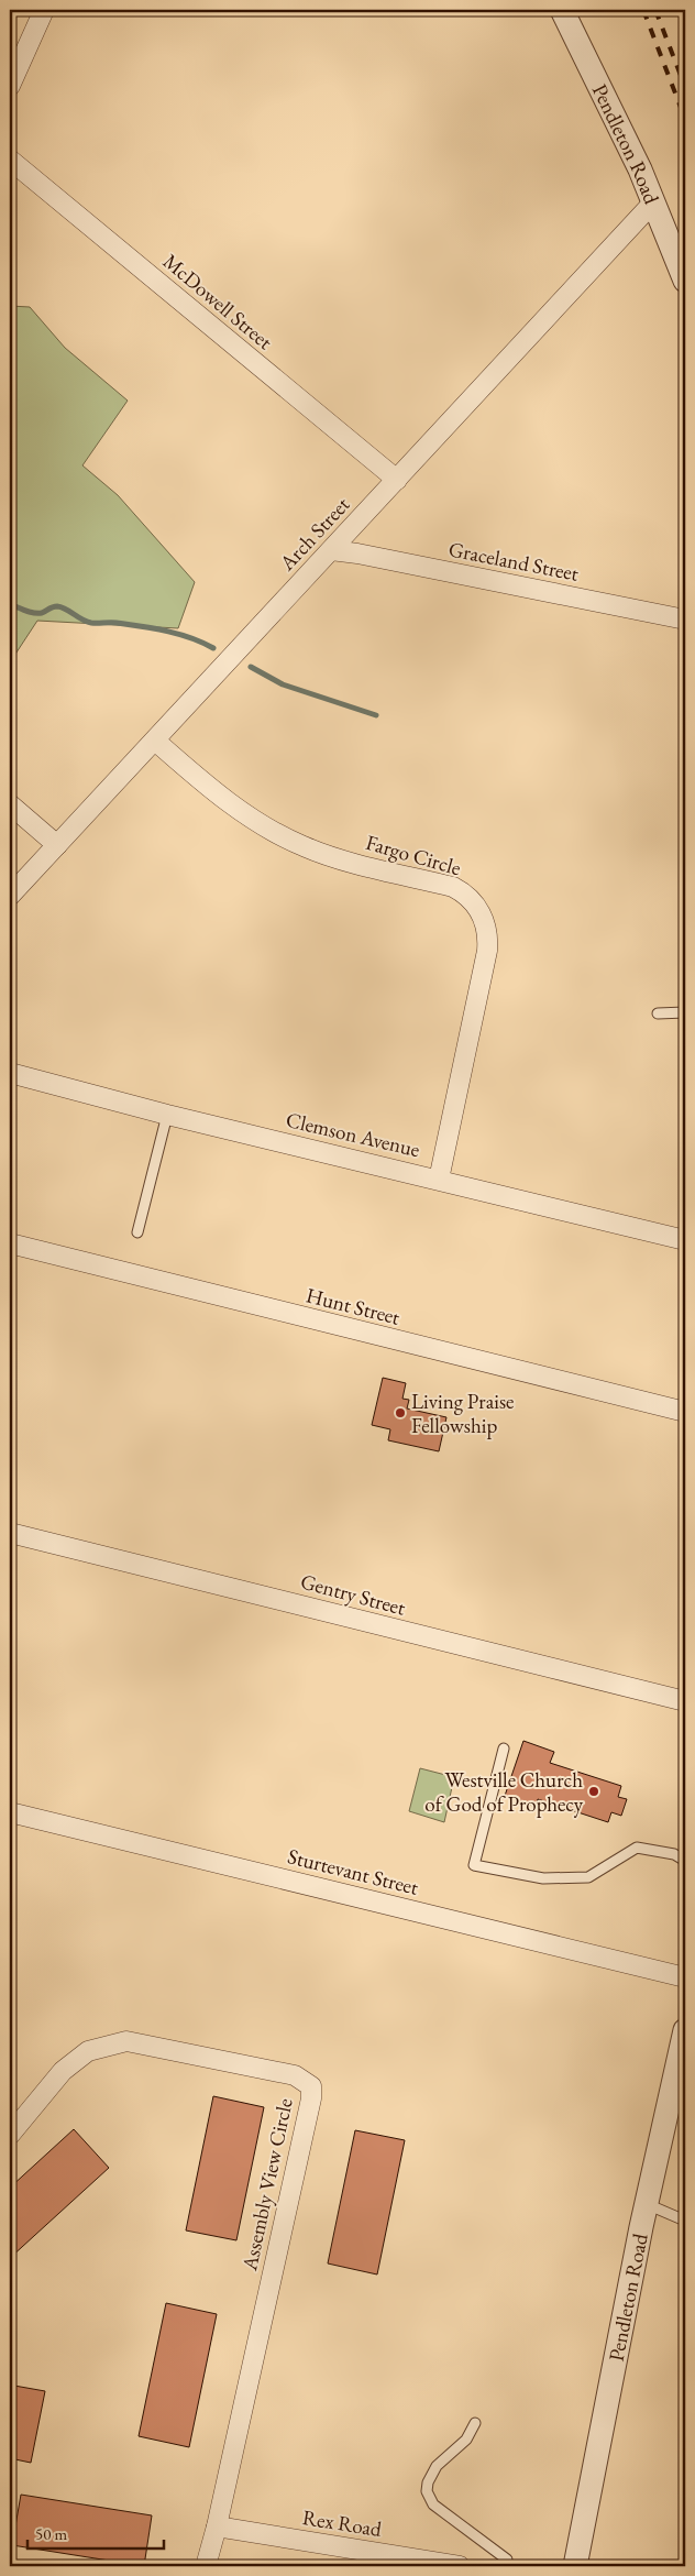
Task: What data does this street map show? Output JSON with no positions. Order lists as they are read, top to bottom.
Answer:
{
  "streets": {
    "street": [
      "Pendleton Road",
      "McDowell Street",
      "Arch Street",
      "Graceland Street",
      "Fargo Circle",
      "Clemson Avenue",
      "Hunt Street",
      "Gentry Street",
      "Sturtevant Street",
      "Assembly View Circle",
      "Rex Road"
    ]
  },
  "crossings": [
    ["Pendleton Road", "Arch Street"],
    ["McDowell Street", "Arch Street"],
    ["Arch Street", "Graceland Street"],
    ["Arch Street", "Fargo Circle"],
    ["Fargo Circle", "Clemson Avenue"],
    ["Assembly View Circle", "Rex Road"]
  ],
  "places": ["Living Praise Fellowship", "Westville Church of God of Prophecy"],
  "scale_bar": "50 m"
}
